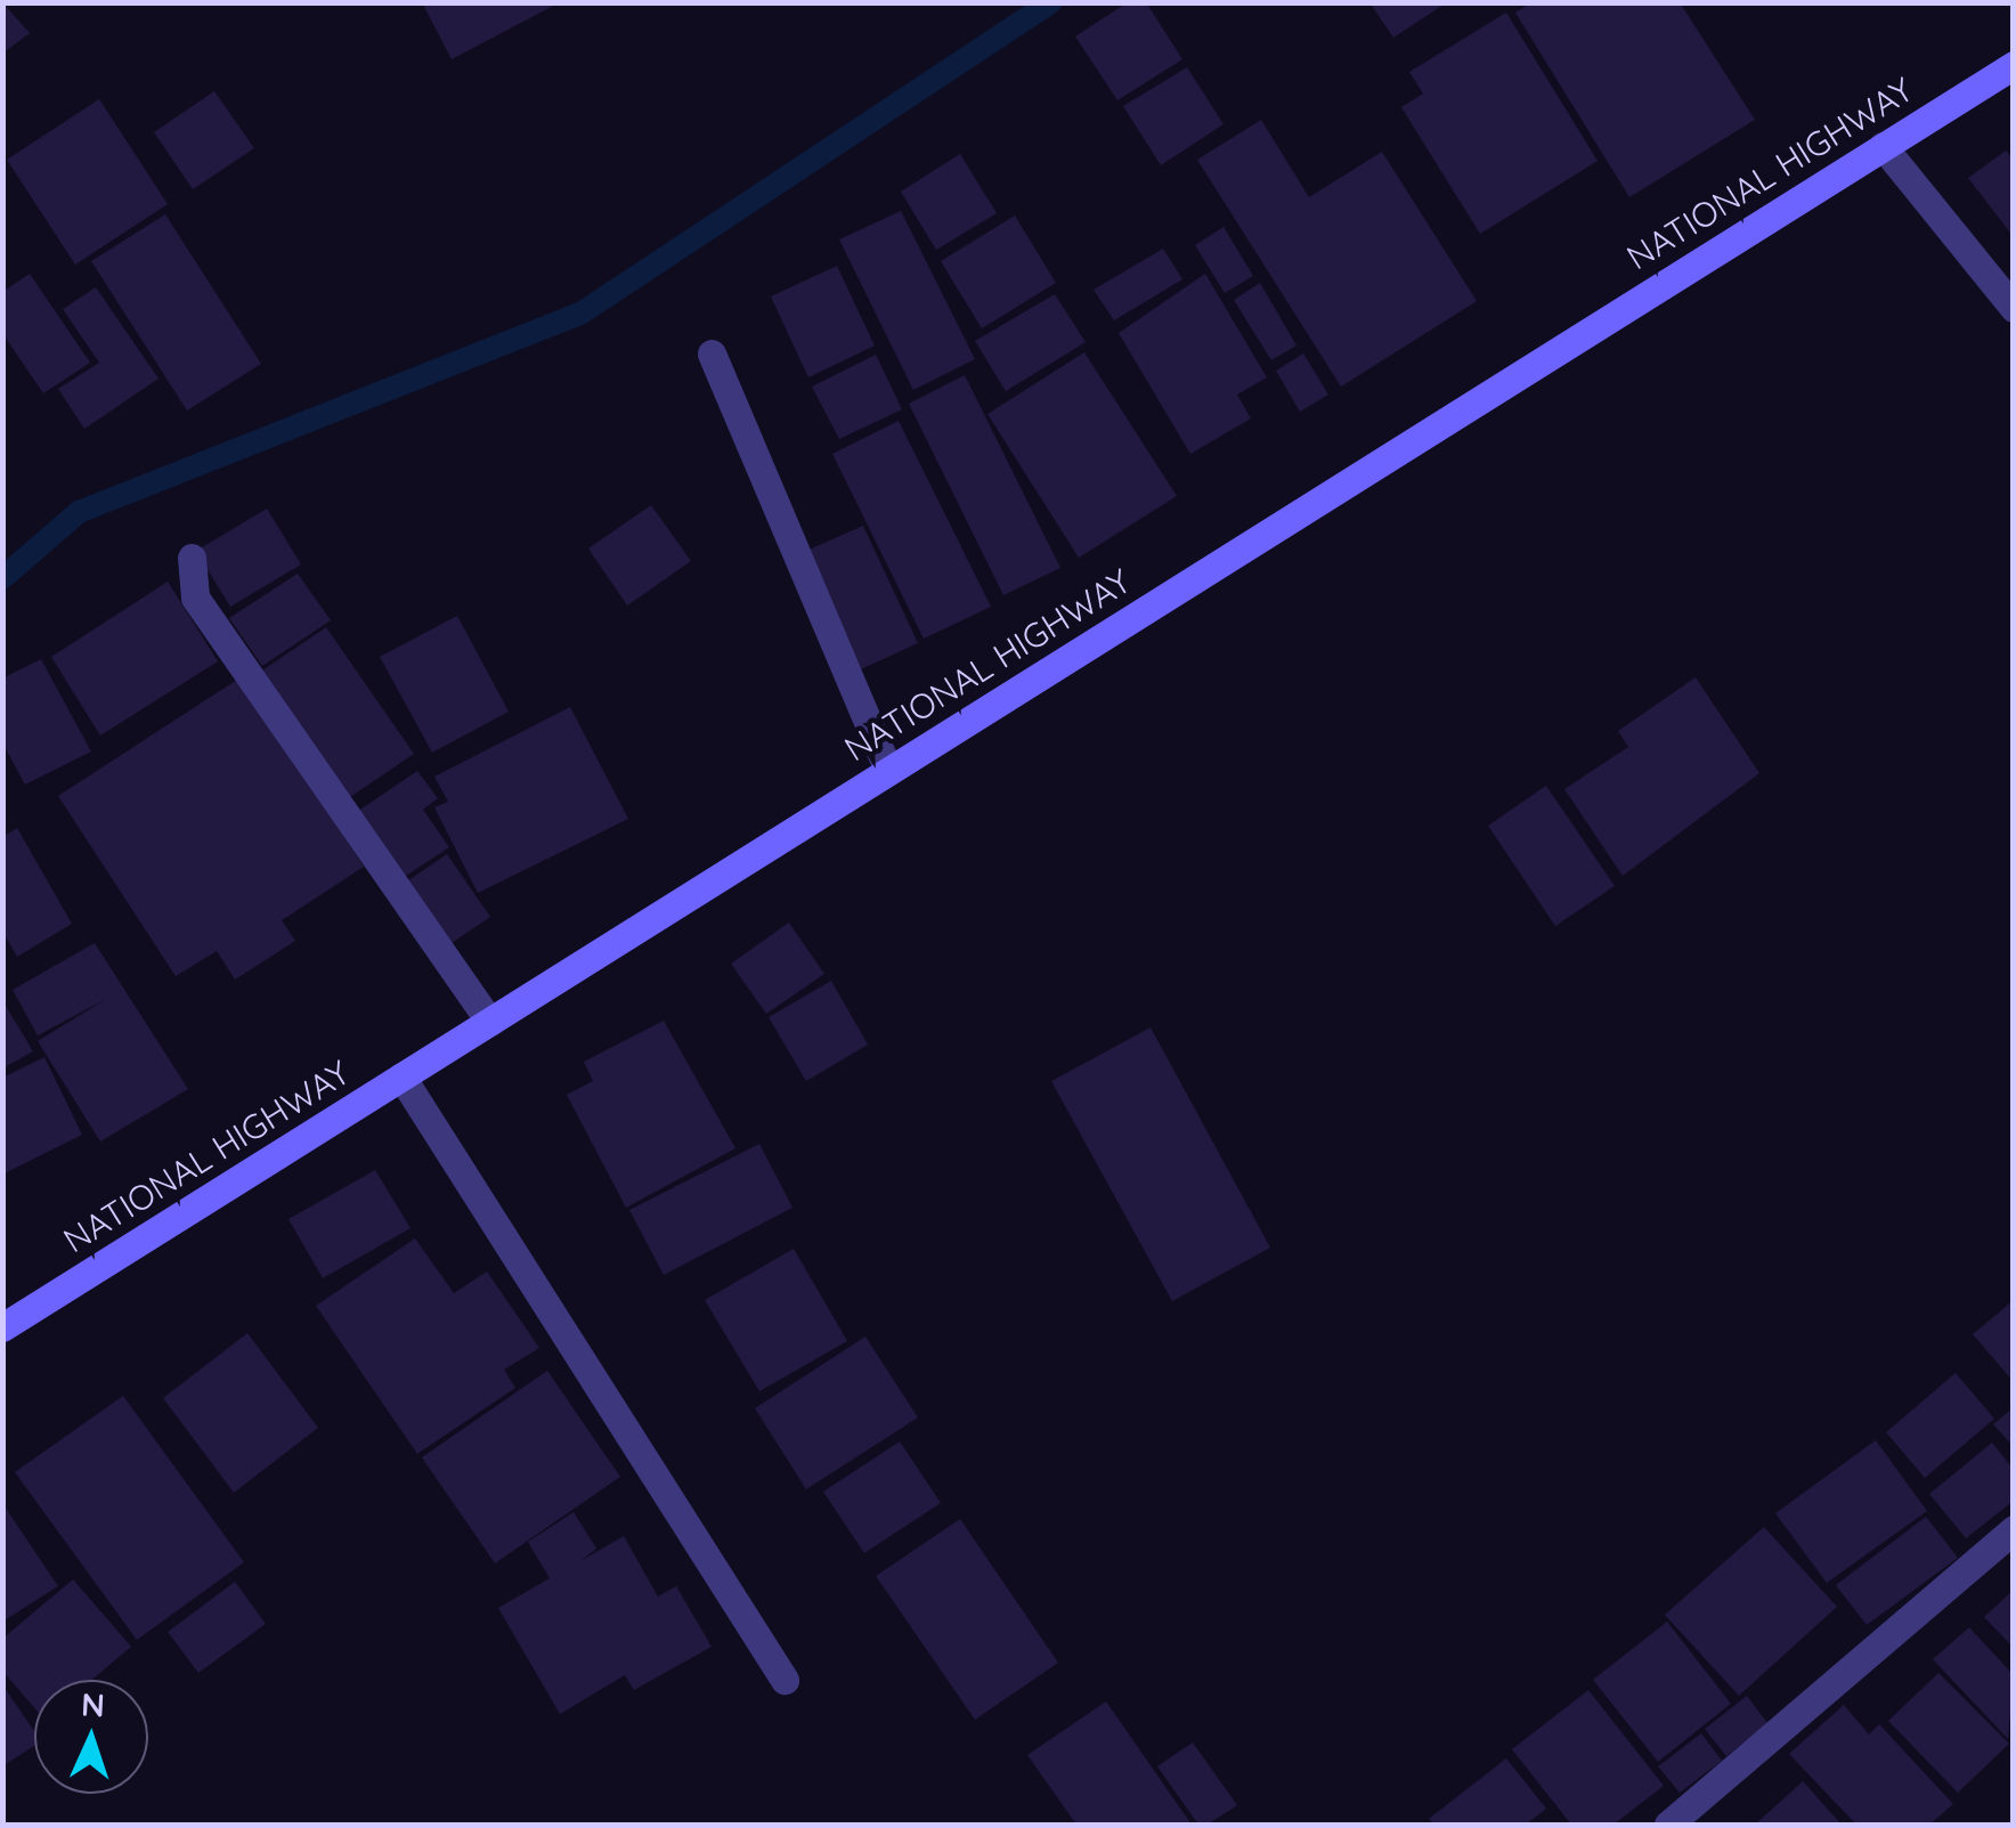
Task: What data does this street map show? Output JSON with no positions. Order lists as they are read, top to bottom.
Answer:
{
  "streets": {
    "main road": ["NATIONAL HIGHWAY"]
  },
  "north": "top"
}
